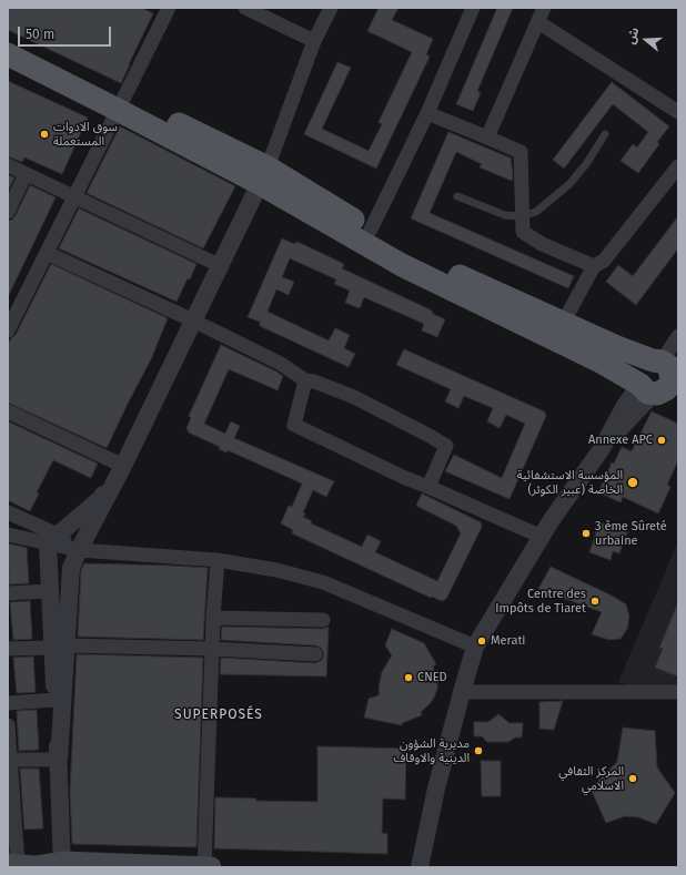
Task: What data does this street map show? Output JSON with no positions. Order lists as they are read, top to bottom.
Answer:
{
  "districts": ["SUPERPOSÉS"],
  "places": [
    "سوق الادوات المستعملة",
    "Annexe APC",
    "المؤسسة الاستشفائية الخاصة (عبير الكوثر)",
    "3 ème Sûreté urbaine",
    "Centre des Impôts de Tiaret",
    "Merati",
    "CNED",
    "مديرية الشؤون الدينية والاوقاف",
    "المركز الثقافي الاسلامي"
  ],
  "scale_bar": "50 m",
  "north": "left"
}
